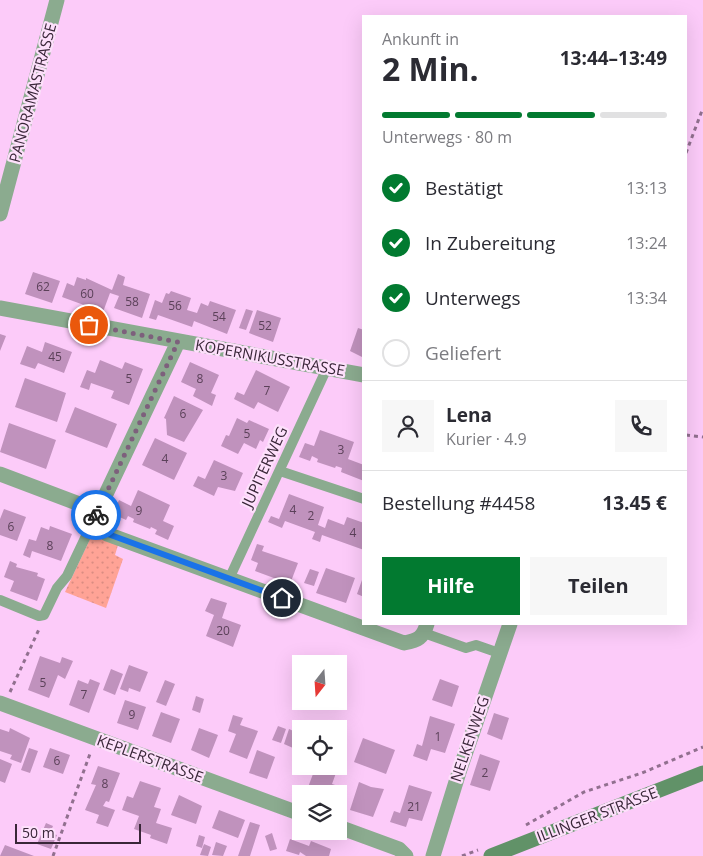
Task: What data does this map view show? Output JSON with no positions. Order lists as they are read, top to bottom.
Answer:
{
  "streets": {
    "street": [
      "PANORAMASTRASSE",
      "KOPERNIKUSSTRASSE",
      "NELKENWEG",
      "KEPLERSTRASSE",
      "ILLINGER STRASSE"
    ],
    "lane": ["JUPITERWEG"]
  },
  "crossings": [
    ["KOPERNIKUSSTRASSE", "JUPITERWEG"]
  ],
  "house_numbers": [
    "62",
    "60",
    "58",
    "56",
    "54",
    "52",
    "45",
    "5",
    "8",
    "7",
    "6",
    "5",
    "3",
    "4",
    "3",
    "4",
    "9",
    "2",
    "6",
    "4",
    "8",
    "20",
    "5",
    "7",
    "9",
    "1",
    "6",
    "2",
    "8",
    "21"
  ],
  "scale_bar": "50 m",
  "north": "bottom",
  "page": {
    "heading": ["2 Min.", "Ankunft in", "13:44–13:49"],
    "panel": [
      "Lena",
      "Kurier · 4.9",
      "Bestellung #4458",
      "13.45 €"
    ],
    "bar": "Unterwegs · 80 m",
    "list": [
      ["Bestätigt", "13:13"],
      ["In Zubereitung", "13:24"],
      ["Unterwegs", "13:34"],
      "Geliefert"
    ],
    "buttons": ["Hilfe", "Teilen"],
    "scale": "50 m"
  }
}
